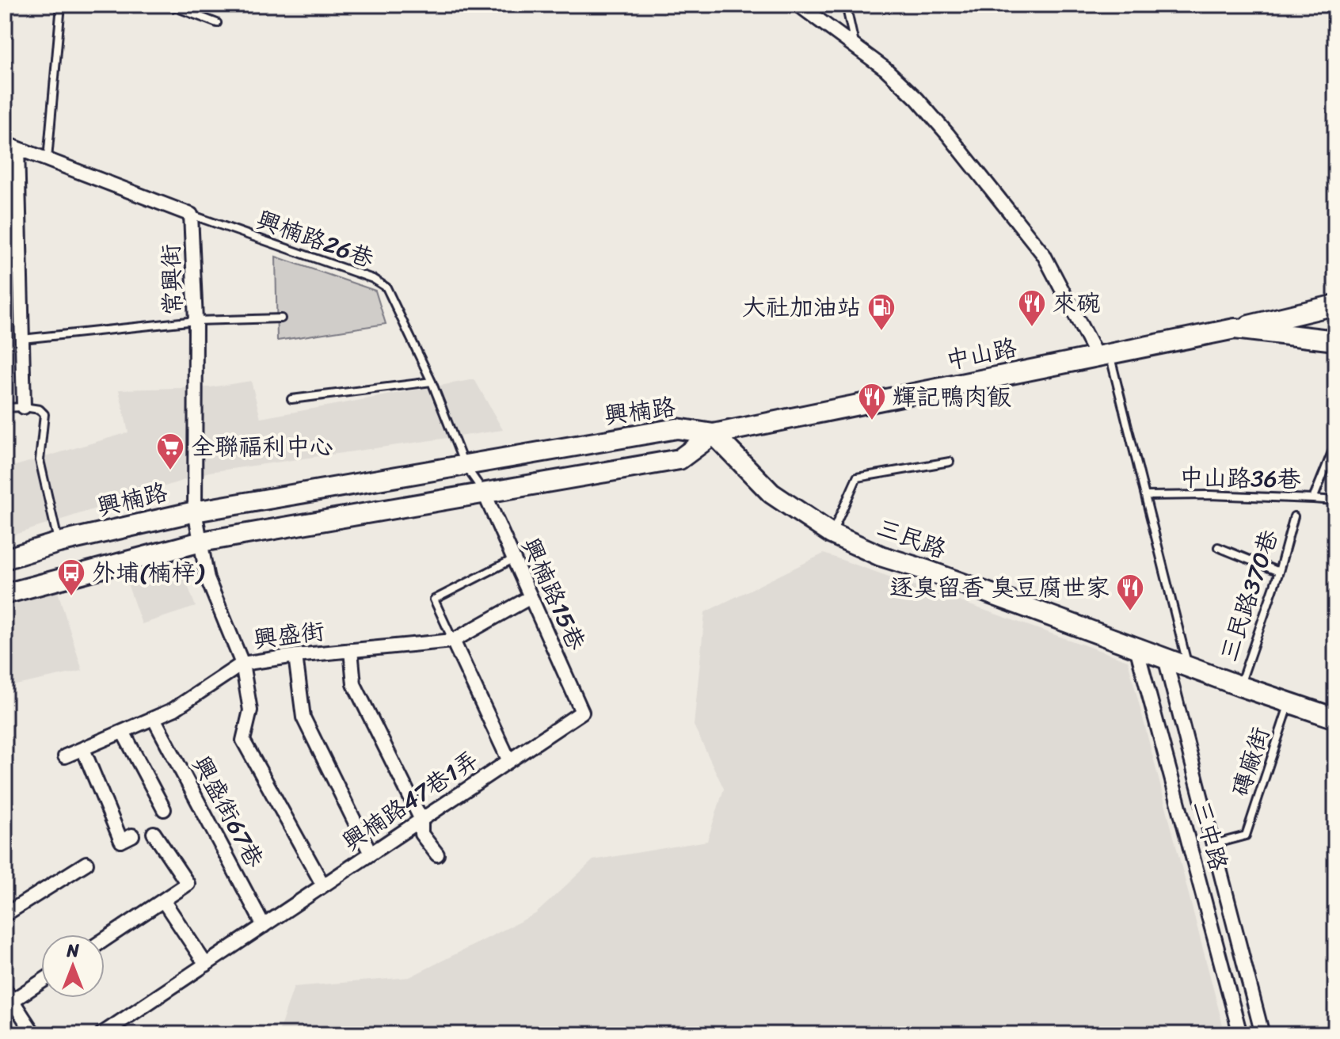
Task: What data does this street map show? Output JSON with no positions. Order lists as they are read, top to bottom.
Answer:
{
  "streets": {
    "street": [
      "常興街",
      "中山路",
      "興楠路",
      "三民路",
      "興楠路15巷",
      "興盛街",
      "興楠路47巷1弄",
      "興盛街67巷",
      "三中路"
    ],
    "lane": [
      "興楠路26巷",
      "中山路36巷",
      "三民路370巷",
      "磚廠街"
    ]
  },
  "crossings": [
    ["興楠路26巷", "常興街"],
    ["興楠路26巷", "興楠路"],
    ["興楠路26巷", "興楠路15巷"],
    ["常興街", "興楠路"],
    ["常興街", "興盛街"],
    ["常興街", "興楠路47巷1弄"],
    ["中山路", "興楠路"],
    ["中山路", "三民路"],
    ["興楠路", "三民路"],
    ["興楠路", "興楠路15巷"],
    ["三民路", "三民路370巷"],
    ["三民路", "磚廠街"],
    ["三民路", "三中路"],
    ["興楠路15巷", "興盛街"],
    ["興楠路15巷", "興楠路47巷1弄"],
    ["興盛街", "興盛街67巷"],
    ["興楠路47巷1弄", "興盛街67巷"]
  ],
  "places": {
    "restaurant": ["來碗", "輝記鴨肉飯", "逐臭留香 臭豆腐世家"],
    "fuel station": ["大社加油站"],
    "supermarket": ["全聯福利中心"],
    "bus stop": ["外埔(楠梓)"]
  },
  "north": "top"
}
